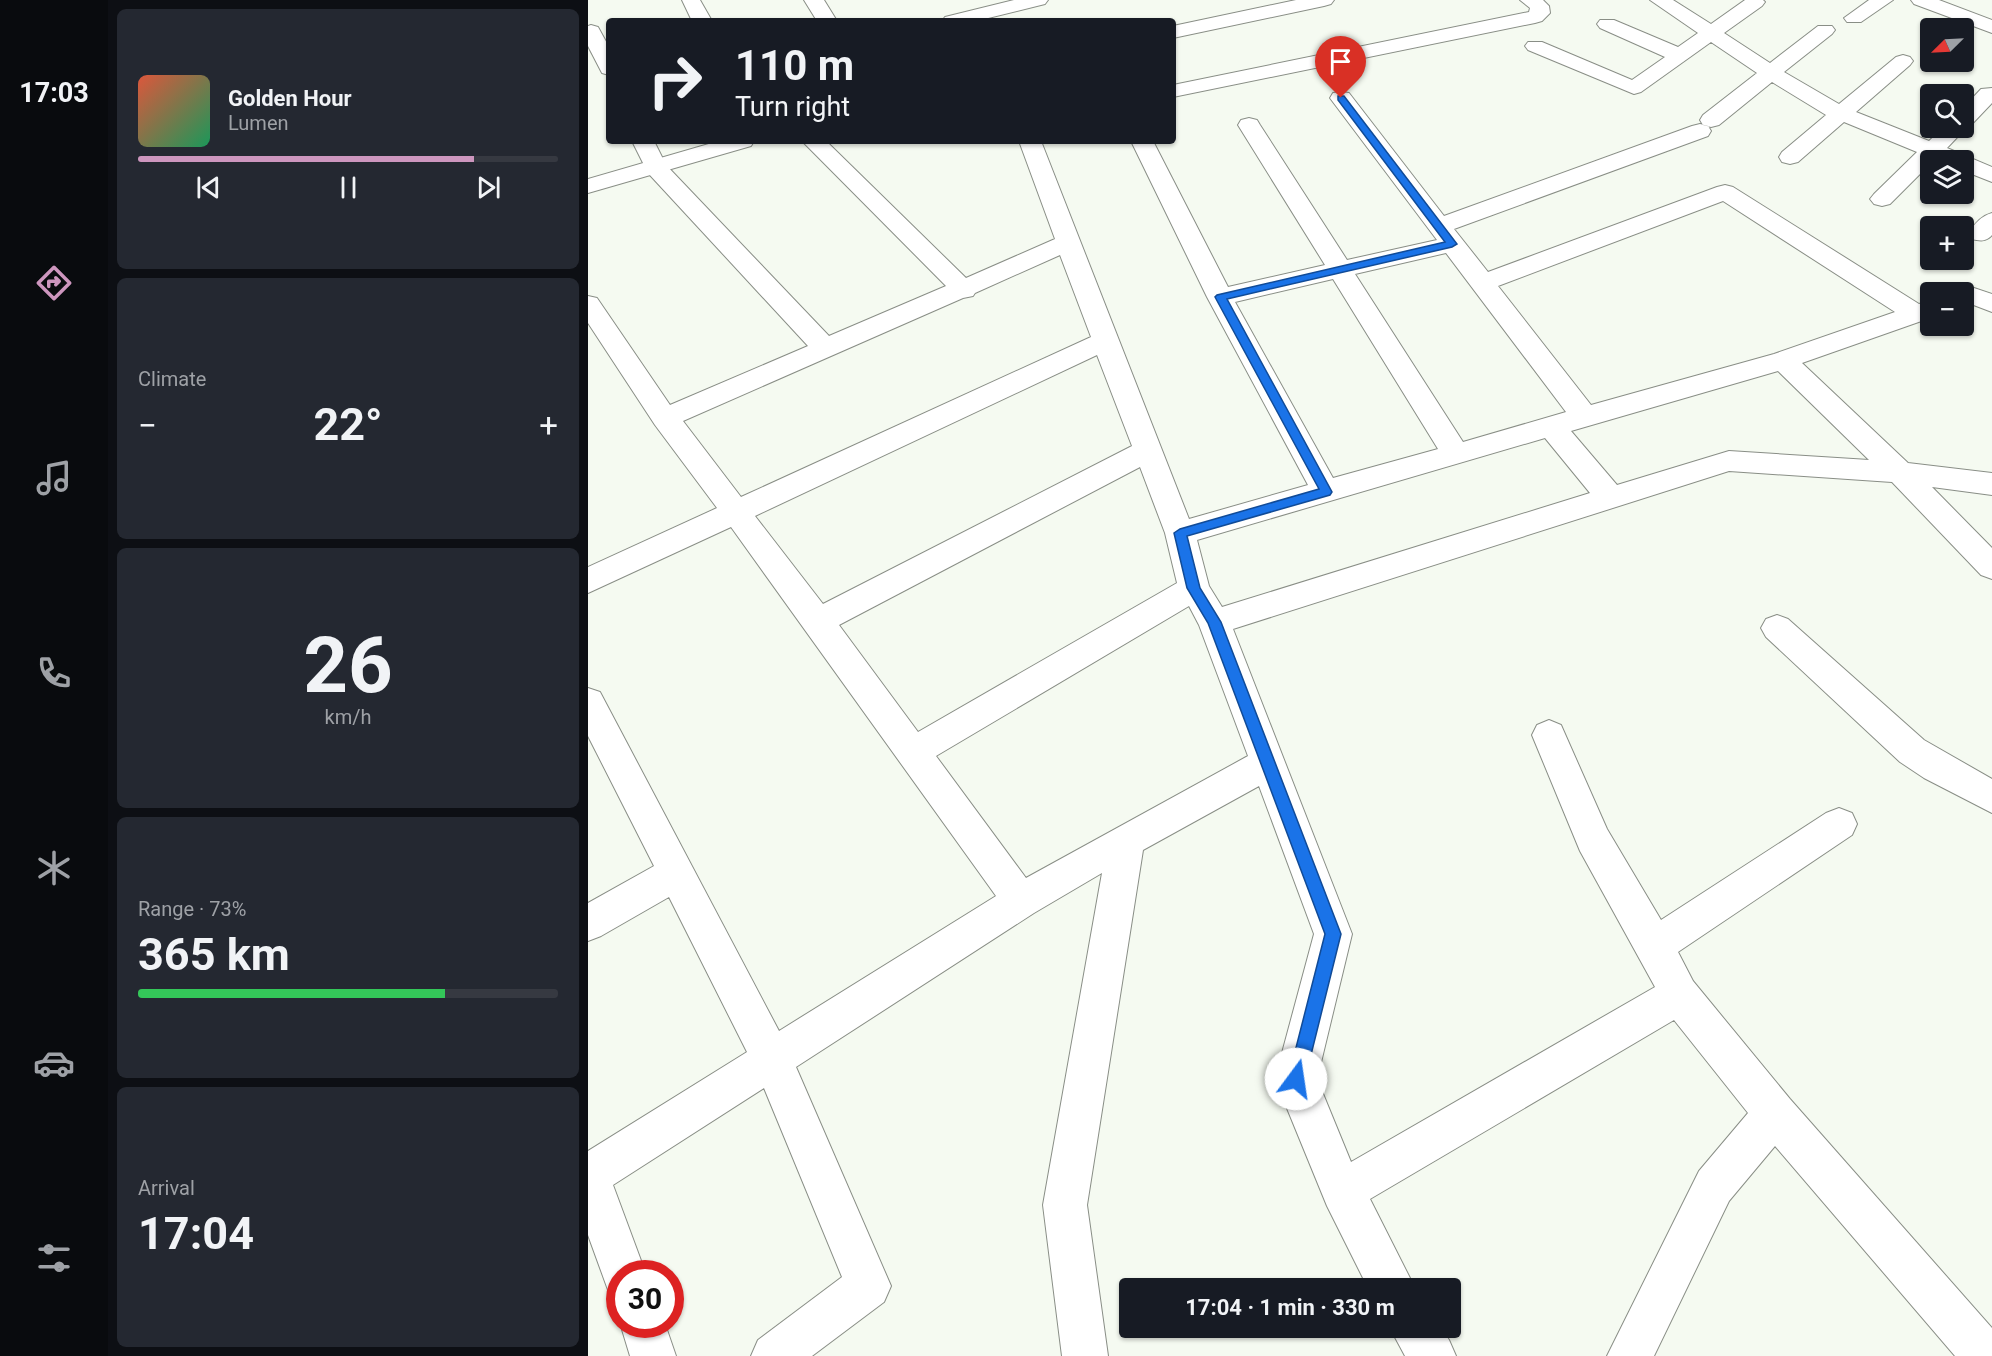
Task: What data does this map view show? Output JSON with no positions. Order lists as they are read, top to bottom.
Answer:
{
  "north": "bottom left",
  "page": {
    "tabs": "17:03",
    "map_buttons": ["+", "−"],
    "turn": ["110 m", "Turn right"],
    "song": ["Golden Hour", "Lumen"],
    "tile": [
      "Climate",
      ["26", "km/h"],
      ["Range · 73%", "365 km"],
      ["Arrival", "17:04"]
    ],
    "heat": ["−", "22°", "+"],
    "limit": "30",
    "trip": "17:04 · 1 min · 330 m"
  }
}
